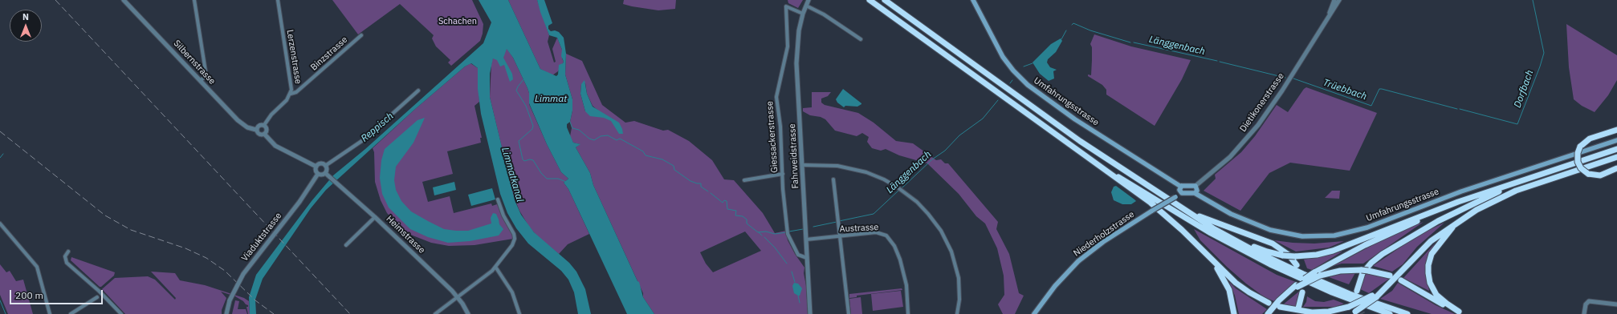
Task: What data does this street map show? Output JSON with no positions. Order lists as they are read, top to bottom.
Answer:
{
  "streets": {
    "main road": ["Umfahrungsstrasse", "Niederholzstrasse"],
    "street": [
      "Binzstrasse",
      "Lerzenstrasse",
      "Silbernstrasse",
      "Dietikonerstrasse",
      "Giessackerstrasse",
      "Fahrweidstrasse",
      "Austrasse",
      "Heimstrasse",
      "Viaduktstrasse"
    ]
  },
  "crossings": [
    ["Binzstrasse", "Lerzenstrasse"],
    ["Lerzenstrasse", "Silbernstrasse"],
    ["Giessackerstrasse", "Fahrweidstrasse"],
    ["Fahrweidstrasse", "Austrasse"],
    ["Heimstrasse", "Viaduktstrasse"]
  ],
  "water": [
    "Länggenbach",
    "Dorfbach",
    "Trüebbach",
    "Limmat",
    "Reppisch",
    "Limmatkanal"
  ],
  "parks": ["Schachen"],
  "scale_bar": "200 m",
  "north": "top"
}
